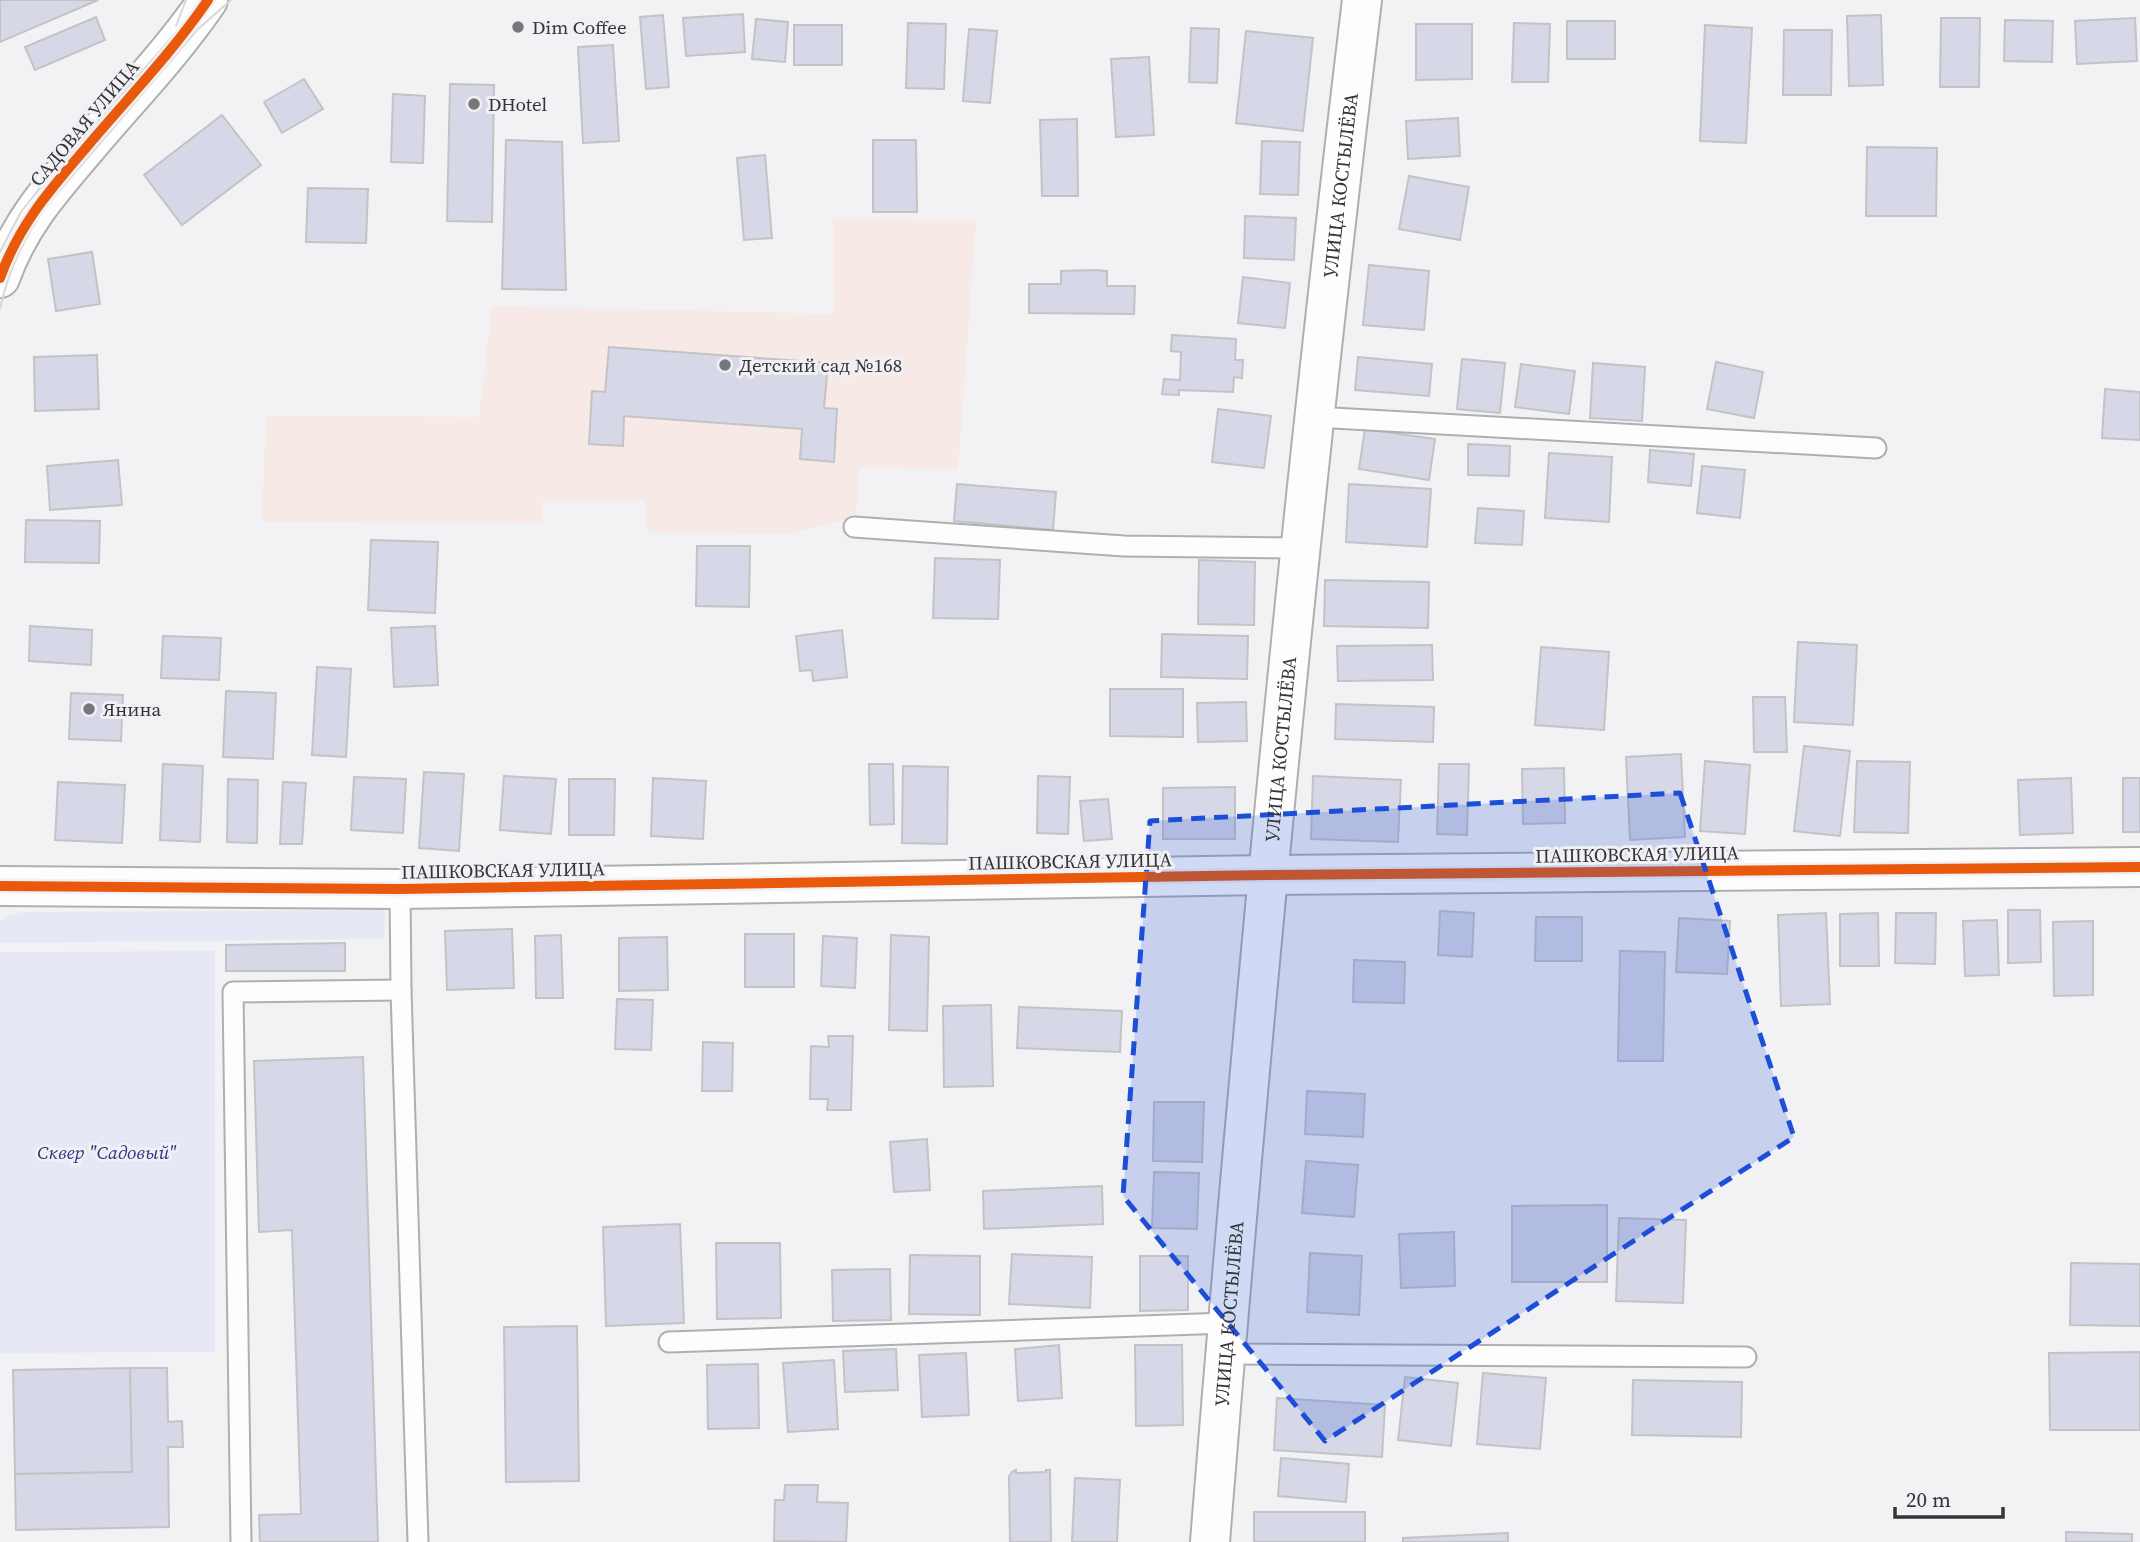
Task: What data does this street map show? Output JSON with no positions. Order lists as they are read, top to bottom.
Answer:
{
  "streets": {
    "street": ["САДОВАЯ УЛИЦА", "УЛИЦА КОСТЫЛЁВА", "ПАШКОВСКАЯ УЛИЦА"]
  },
  "crossings": [
    ["УЛИЦА КОСТЫЛЁВА", "ПАШКОВСКАЯ УЛИЦА"]
  ],
  "parks": ["Сквер \"Садовый\""],
  "places": [
    "Dim Coffee",
    "DHotel",
    "Детский сад №168",
    "Янина"
  ],
  "scale_bar": "20 m"
}
